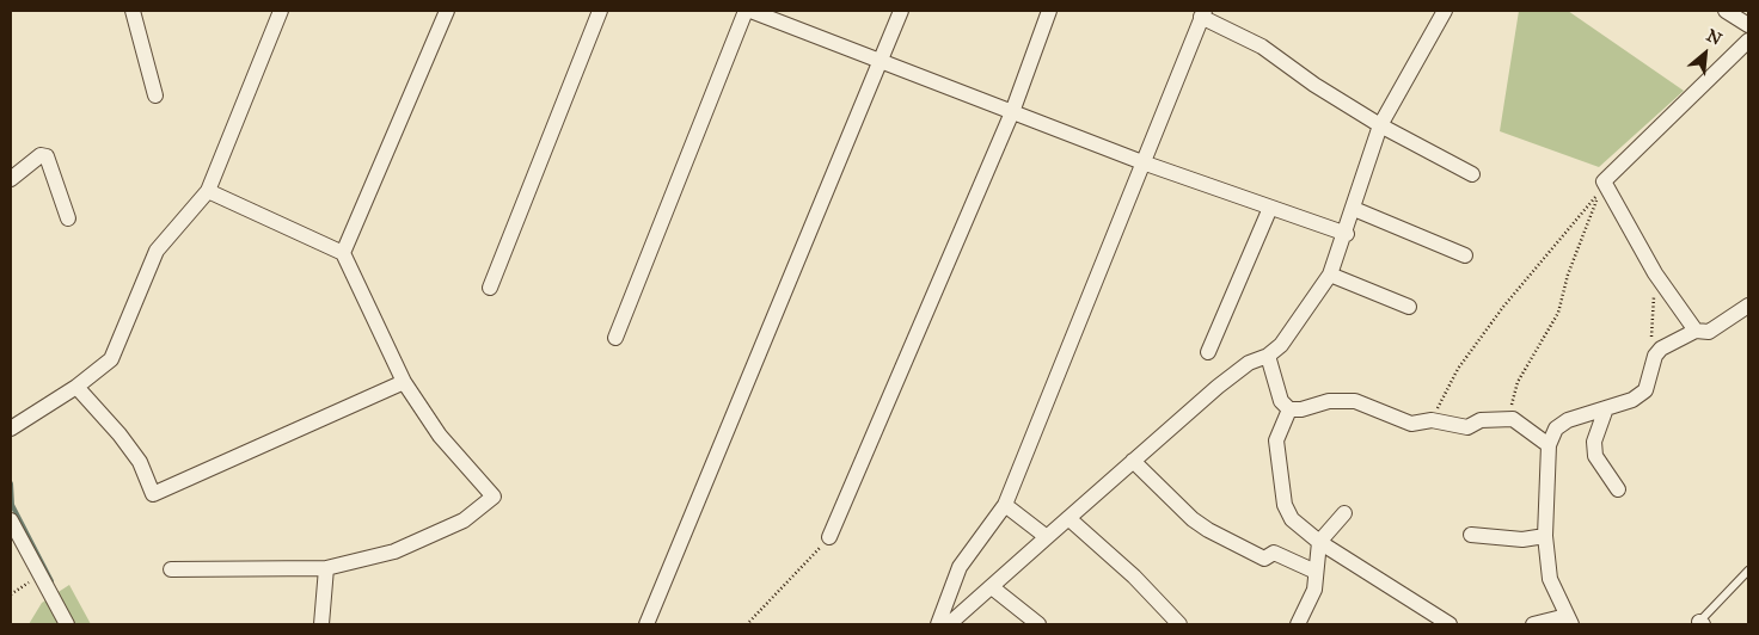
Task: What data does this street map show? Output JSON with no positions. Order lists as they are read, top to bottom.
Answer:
{
  "north": "top right"
}
